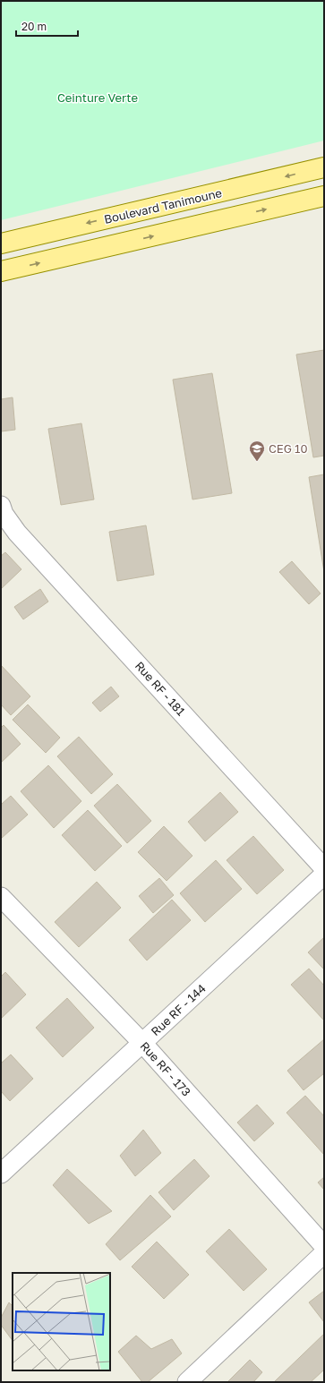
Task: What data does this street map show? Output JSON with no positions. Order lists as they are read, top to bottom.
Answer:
{
  "streets": {
    "main road": ["Boulevard Tanimoune"],
    "street": ["Rue RF - 181", "Rue RF - 144", "Rue RF - 173"]
  },
  "crossings": [
    ["Rue RF - 144", "Rue RF - 173"]
  ],
  "parks": ["Ceinture Verte"],
  "places": {
    "school or university": ["CEG 10"]
  },
  "scale_bar": "20 m"
}
